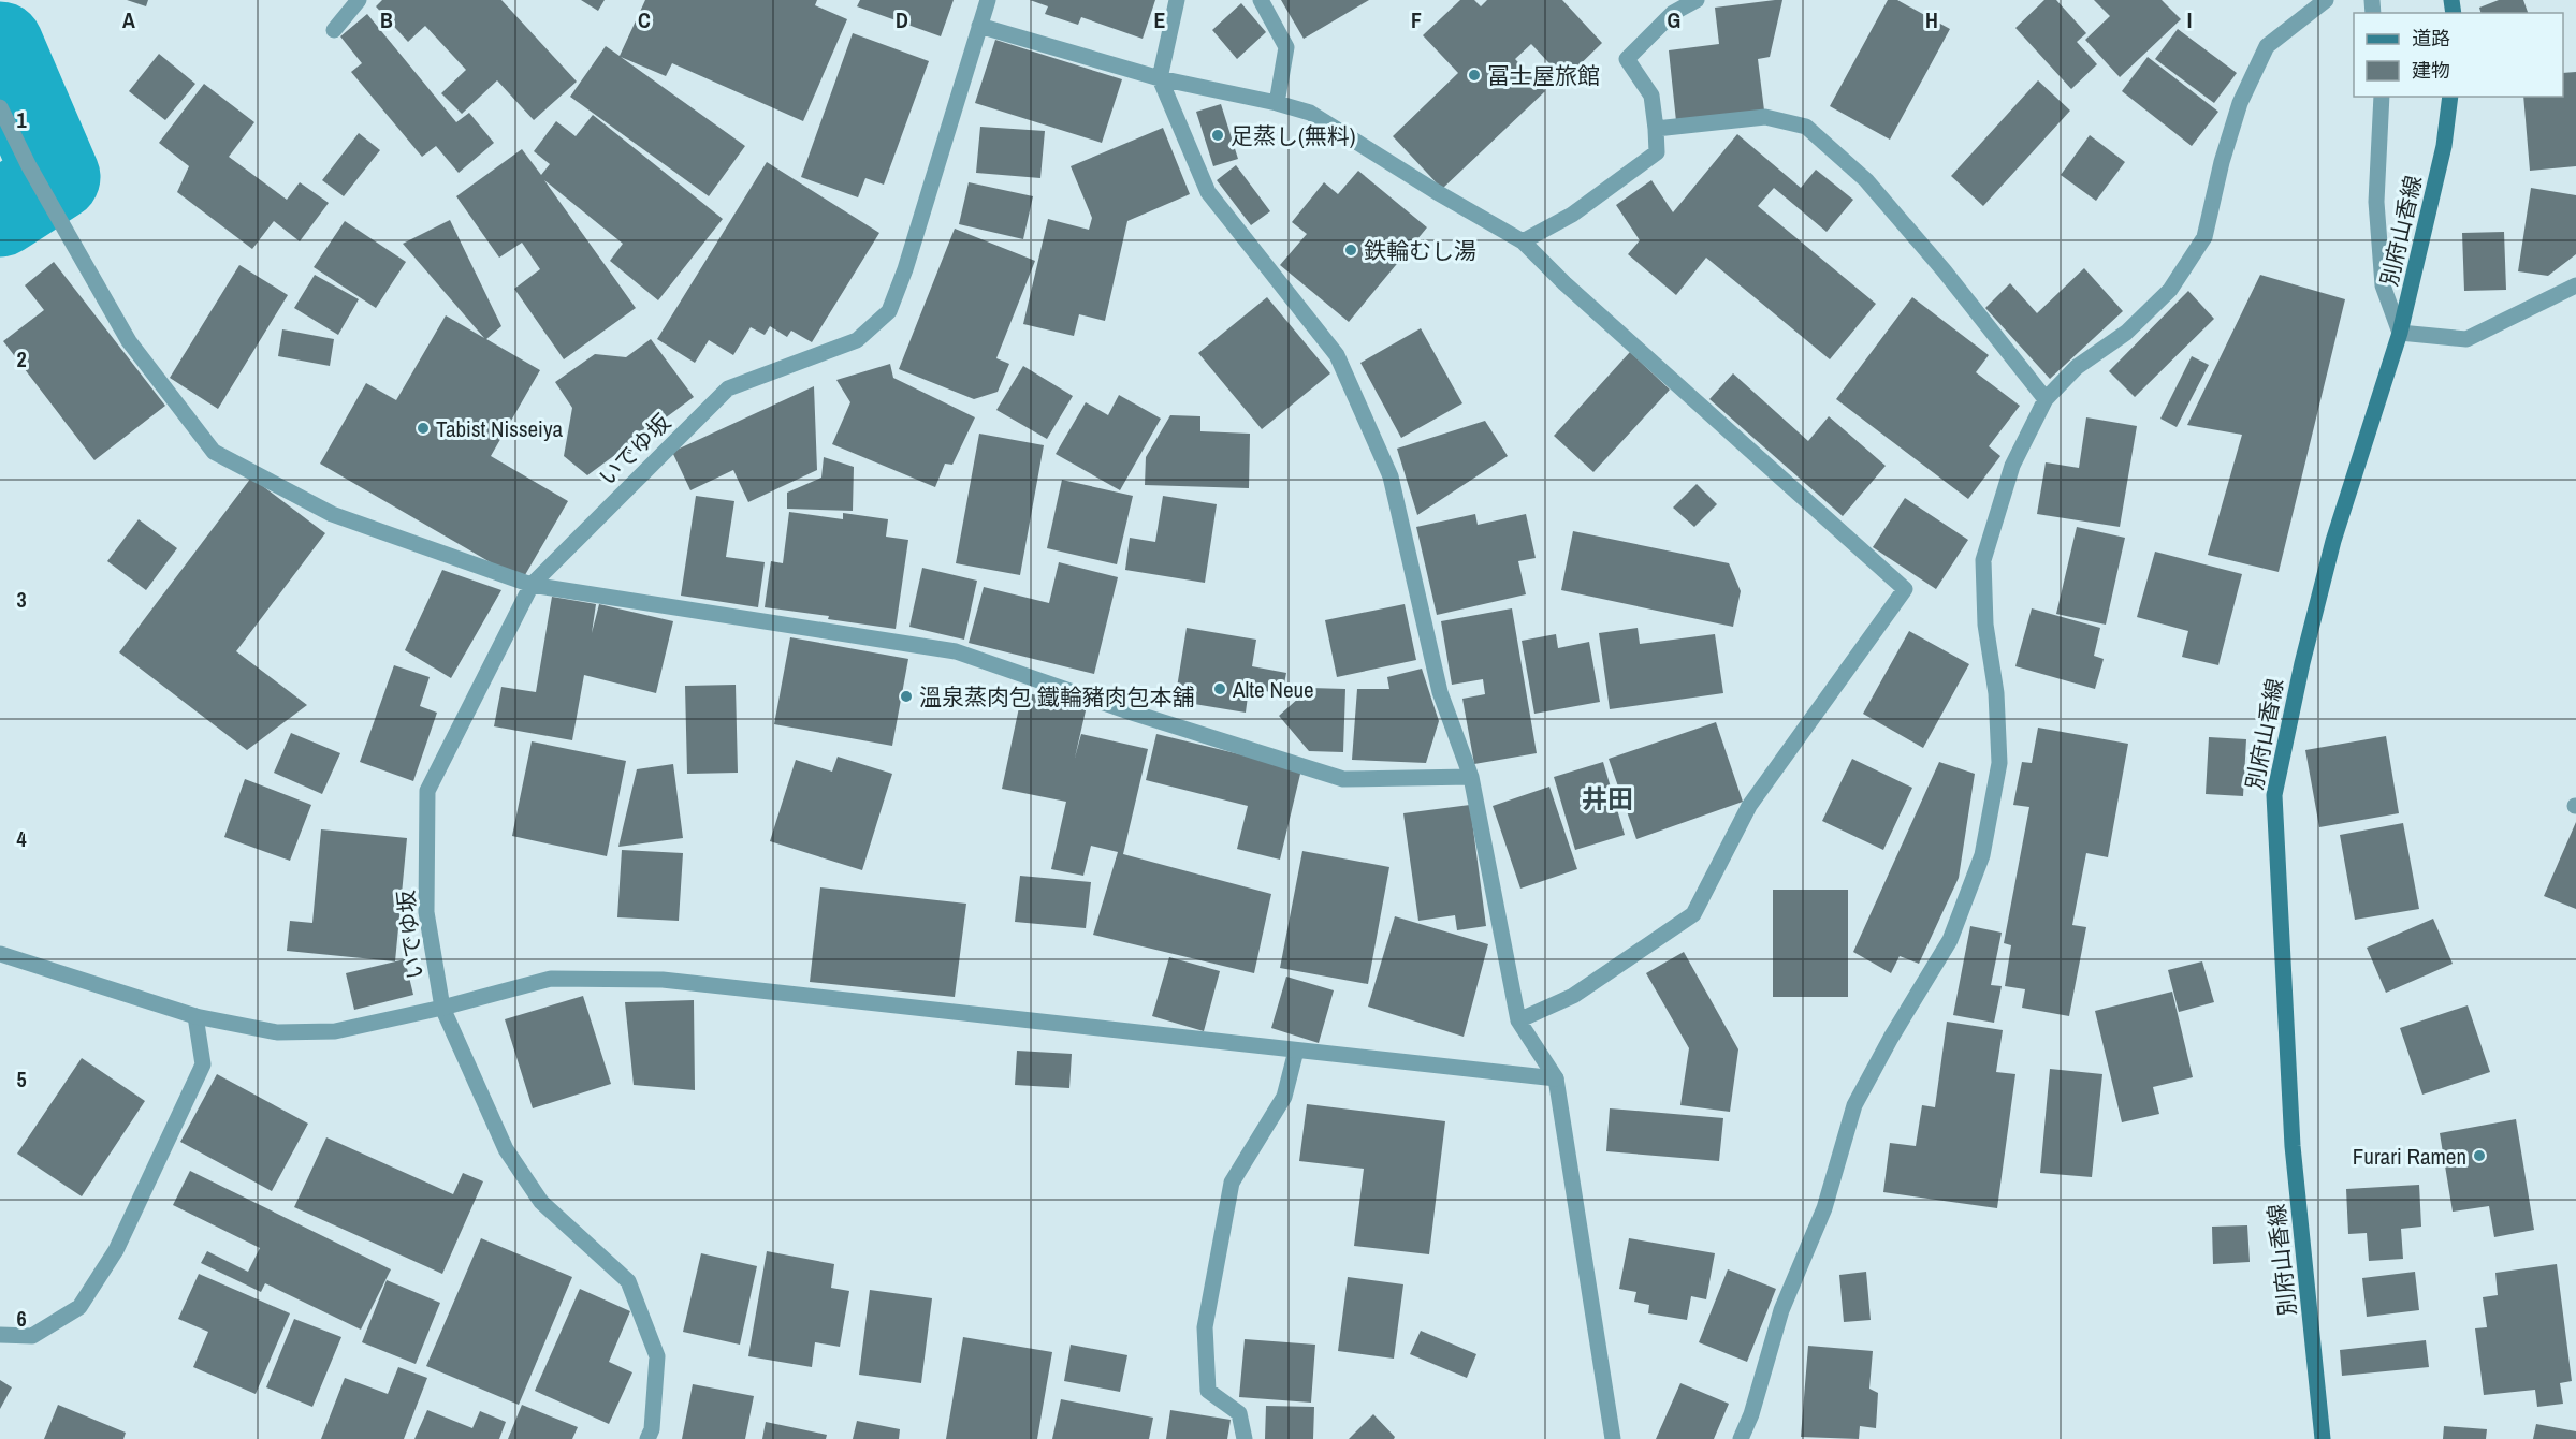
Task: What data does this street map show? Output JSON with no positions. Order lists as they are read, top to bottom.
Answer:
{
  "streets": {
    "main road": ["別府山香線"],
    "street": ["いでゆ坂"]
  },
  "districts": ["井田"],
  "places": [
    "冨士屋旅館",
    "足蒸し(無料)",
    "鉄輪むし湯",
    "Tabist Nisseiya",
    "Alte Neue",
    "溫泉蒸肉包 鐵輪豬肉包本舖",
    "Furari Ramen"
  ],
  "legend": ["道路", "建物"],
  "grid": {
    "columns": [
      "A",
      "B",
      "C",
      "D",
      "E",
      "F",
      "G",
      "H",
      "I"
    ],
    "rows": [
      "1",
      "2",
      "3",
      "4",
      "5",
      "6"
    ]
  }
}
